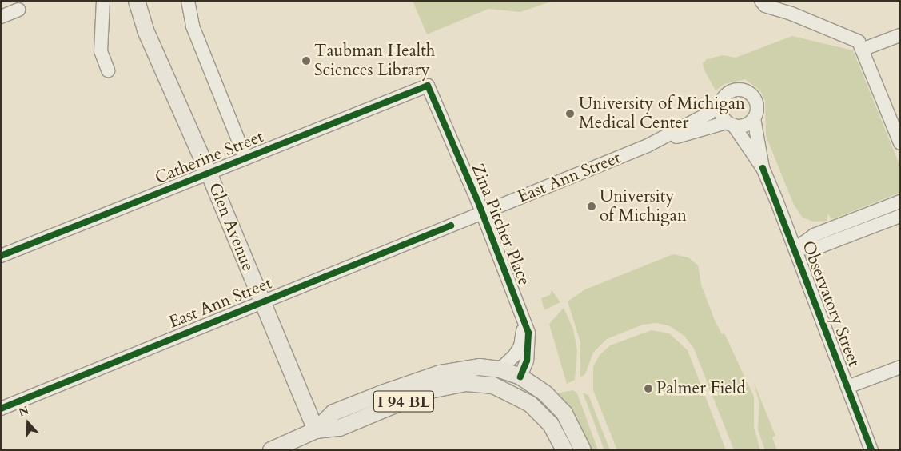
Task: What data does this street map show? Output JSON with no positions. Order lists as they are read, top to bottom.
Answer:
{
  "streets": {
    "main road": ["Glen Avenue", "I 94 BL"],
    "street": [
      "Catherine Street",
      "East Ann Street",
      "Zina Pitcher Place",
      "Observatory Street"
    ]
  },
  "crossings": [
    ["Catherine Street", "Zina Pitcher Place"],
    ["Catherine Street", "Glen Avenue"],
    ["East Ann Street", "Zina Pitcher Place"],
    ["East Ann Street", "Glen Avenue"],
    ["East Ann Street", "Observatory Street"],
    ["Zina Pitcher Place", "I 94 BL"],
    ["Glen Avenue", "I 94 BL"]
  ],
  "places": [
    "Taubman Health Sciences Library",
    "University of Michigan Medical Center",
    "University of Michigan",
    "Palmer Field"
  ],
  "north": "top"
}
